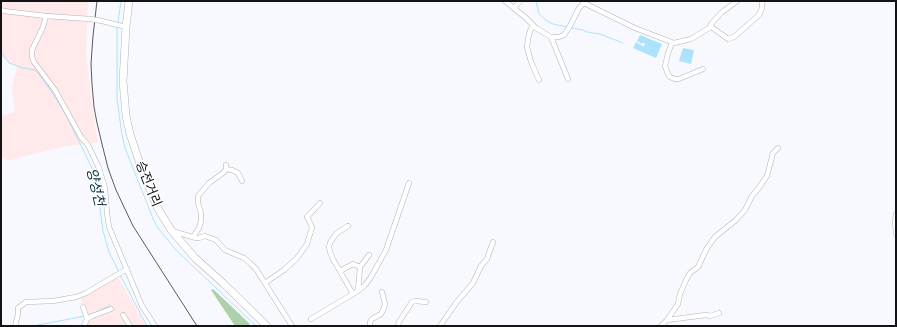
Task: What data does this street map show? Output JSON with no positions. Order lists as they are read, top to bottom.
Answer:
{
  "streets": {
    "main road": ["승전거리"]
  },
  "water": ["양성천"]
}
